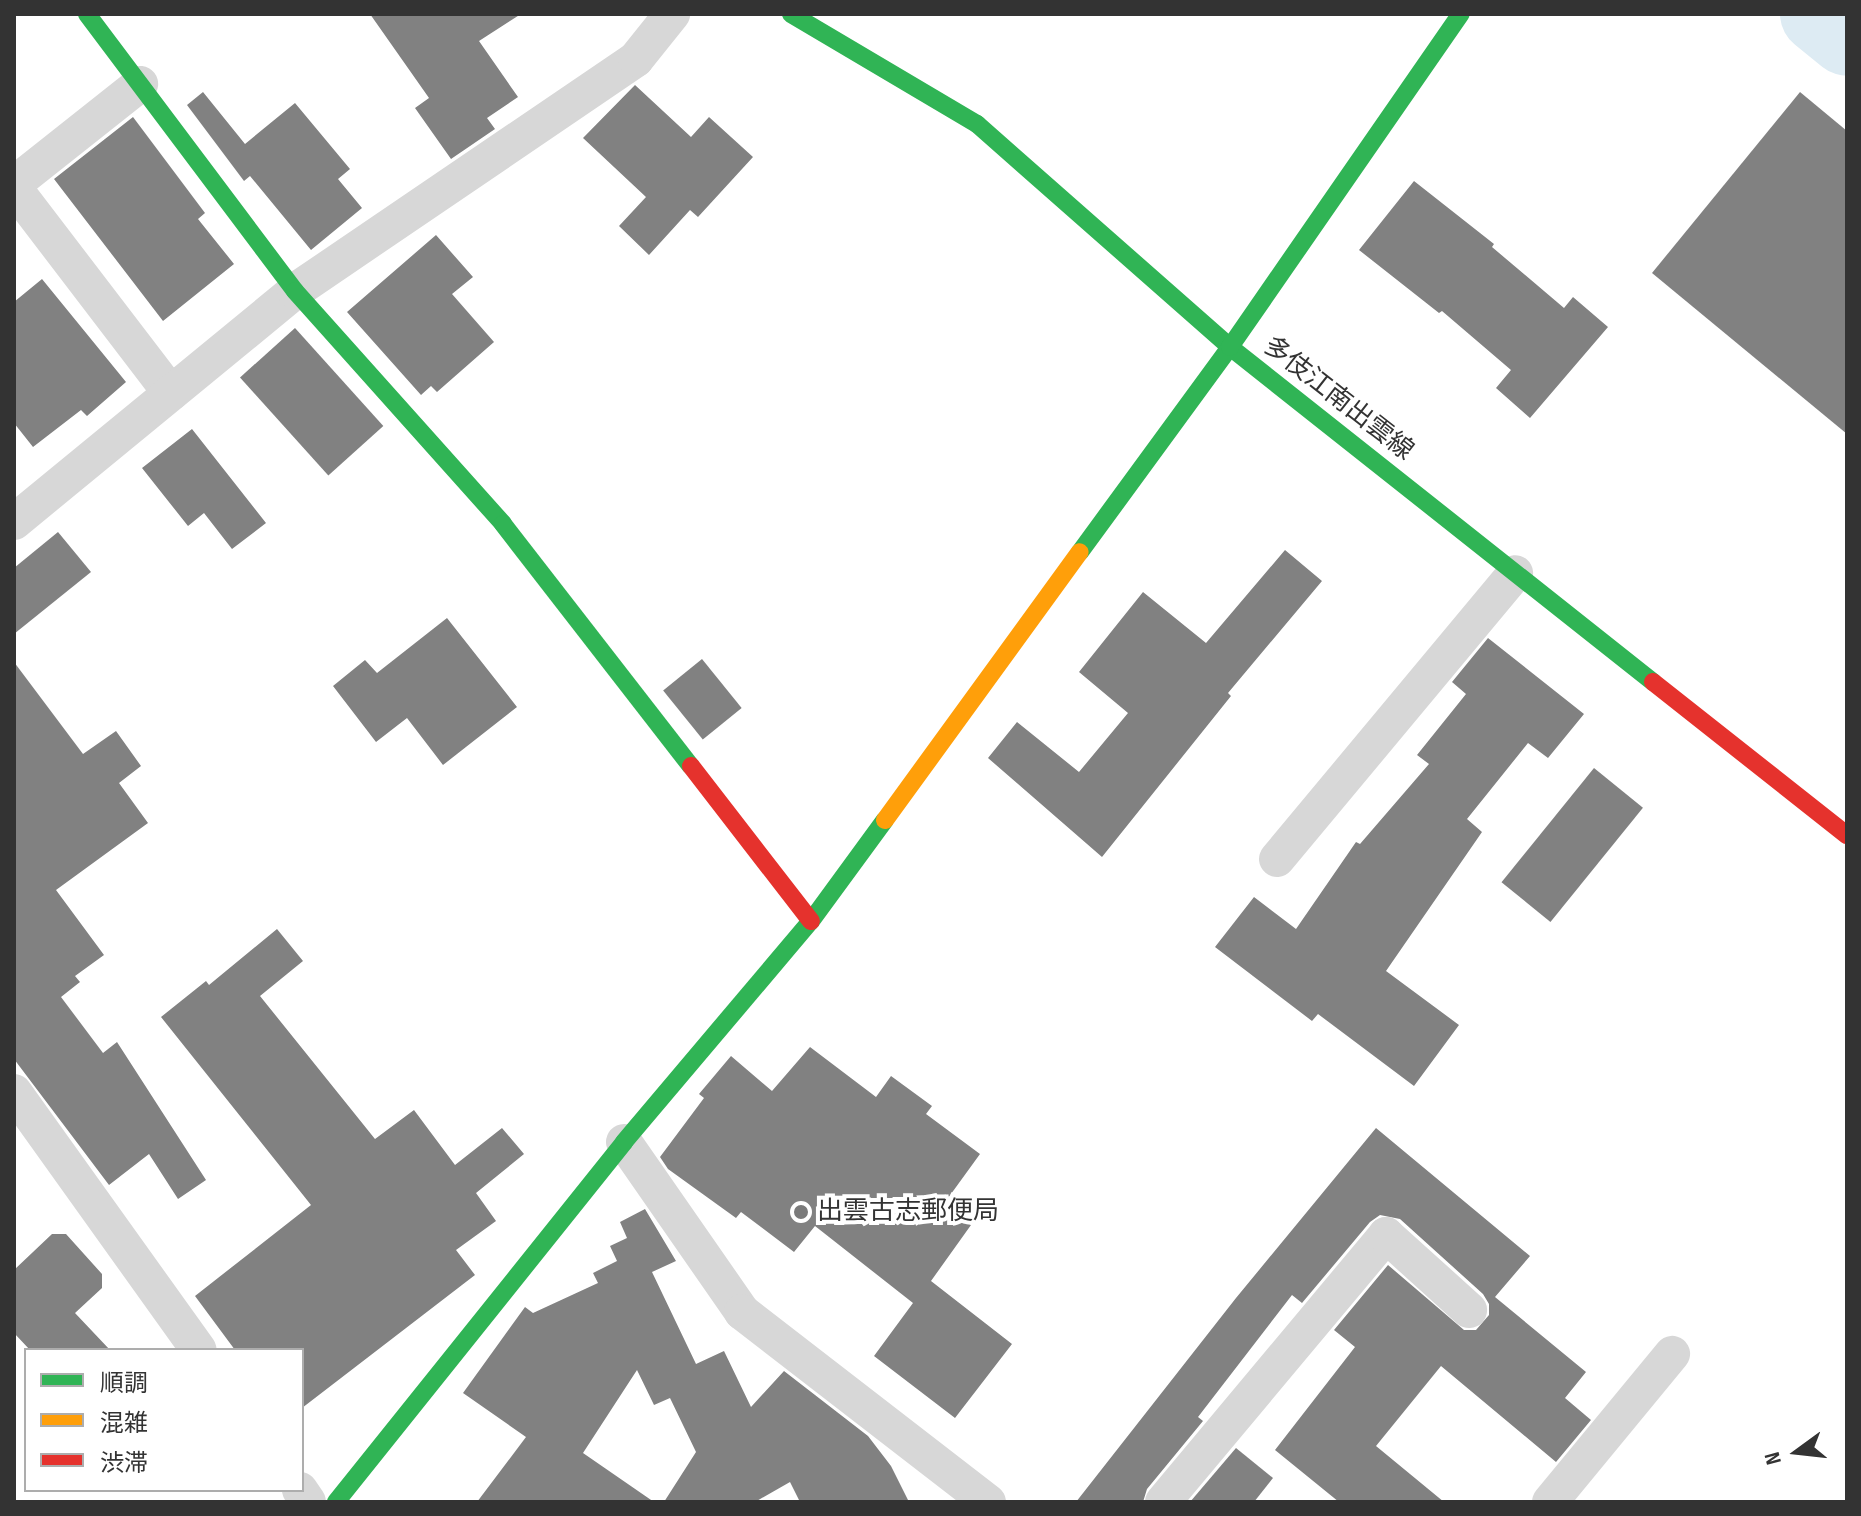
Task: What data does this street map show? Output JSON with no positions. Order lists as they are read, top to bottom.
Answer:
{
  "streets": {
    "street": ["多伎江南出雲線"]
  },
  "places": ["出雲古志郵便局"],
  "legend": ["順調", "混雑", "渋滞"],
  "north": "left"
}
